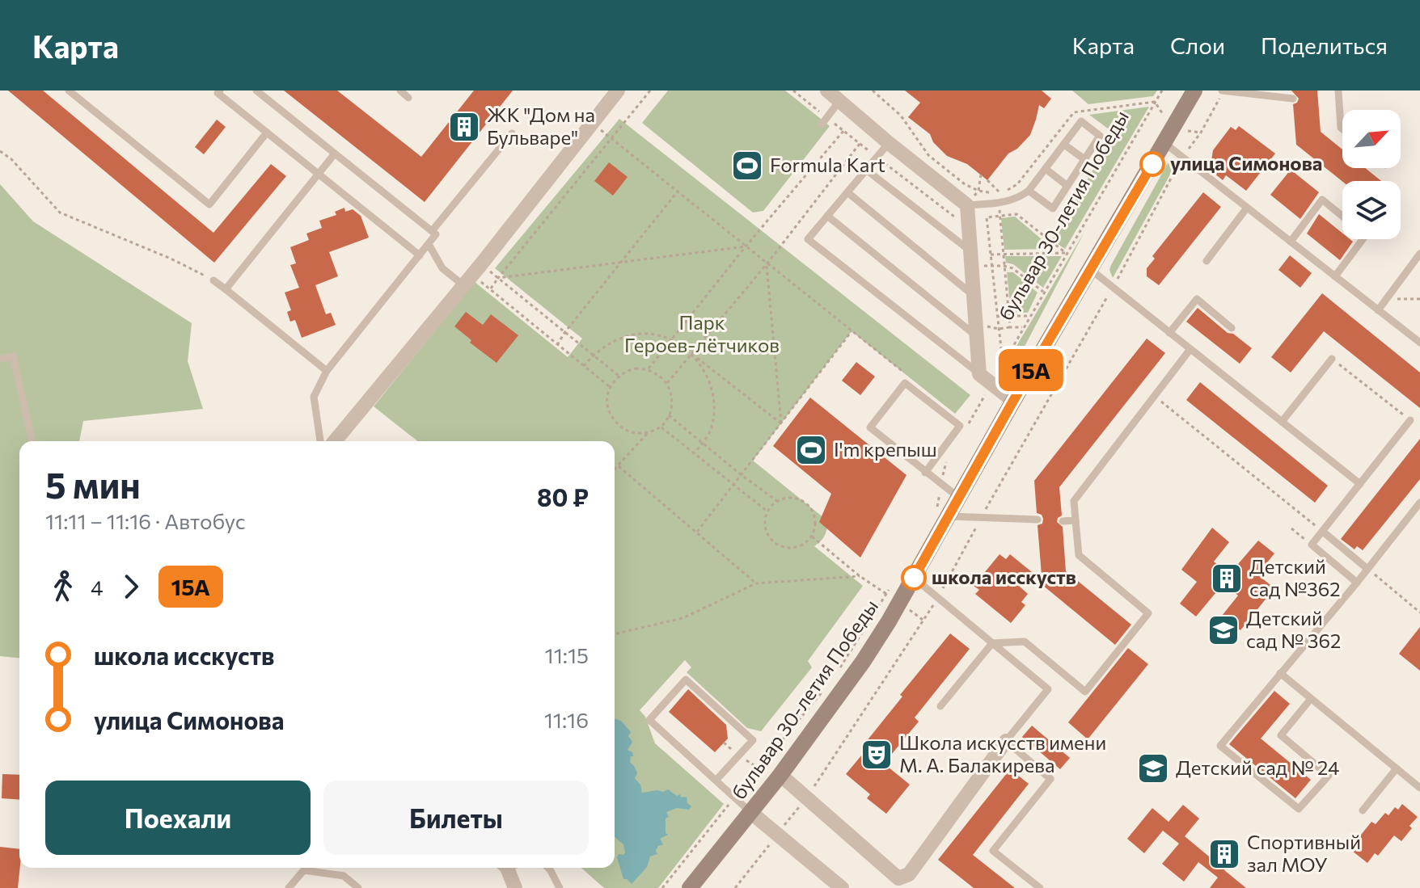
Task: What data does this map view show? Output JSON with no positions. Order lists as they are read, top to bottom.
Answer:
{
  "streets": {
    "main road": ["бульвар 30-летия Победы"]
  },
  "parks": ["Парк Героев-лётчиков"],
  "places": {
    "building": ["ЖК \"Дом на Бульваре\"", "Детский сад №362", "Спортивный зал МОУ"],
    "other": ["улица Симонова", "школа исскуств"],
    "sports": ["Formula Kart", "I'm крепыш"],
    "school or university": ["Детский сад № 362", "Детский сад № 24"],
    "theatre": ["Школа искусств имени М. А. Балакирева"]
  },
  "lines": ["bus line 15А"],
  "north": "top right",
  "page": {
    "header": "Карта",
    "nav": ["Карта", "Слои", "Поделиться"],
    "on_map": "15А",
    "heading": ["5 мин", "11:11 – 11:16 · Автобус", "80 ₽"],
    "legs": ["4", "15А"],
    "list": [
      {
        "name": "школа исскуств",
        "value": "11:15"
      },
      {
        "name": "улица Симонова",
        "value": "11:16"
      }
    ],
    "buttons": ["Поехали", "Билеты"]
  }
}
